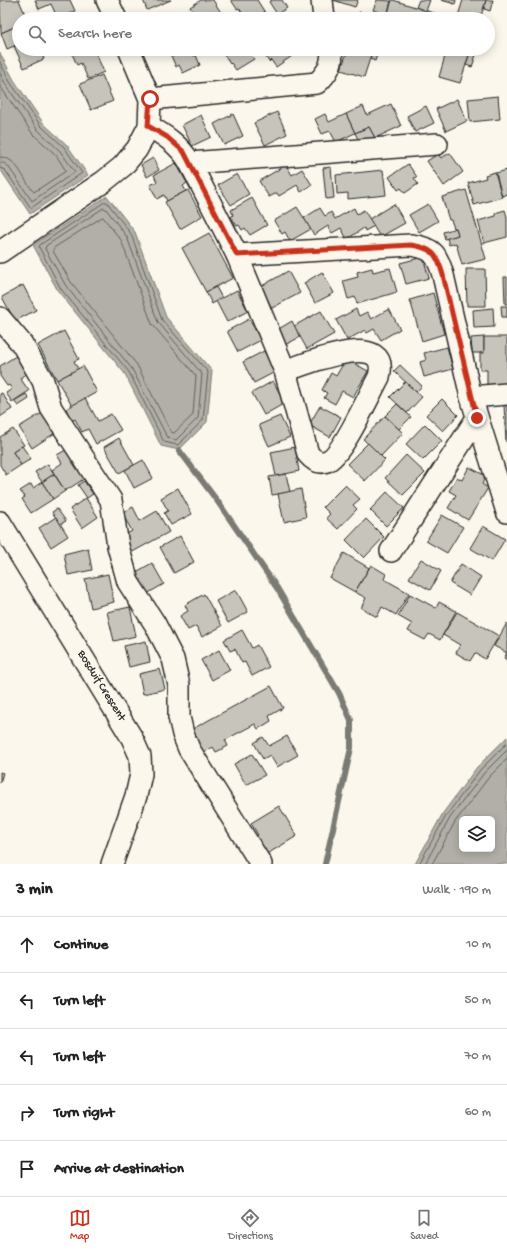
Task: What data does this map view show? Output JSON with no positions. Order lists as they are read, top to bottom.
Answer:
{
  "streets": {
    "street": ["Bosduif Crescent"]
  },
  "page": {
    "search": "Search here",
    "heading": ["3 min", "Walk · 190 m"],
    "list": [
      ["Continue", "10 m"],
      ["Turn left", "50 m"],
      ["Turn left", "70 m"],
      ["Turn right", "60 m"],
      "Arrive at destination"
    ],
    "nav": ["Map", "Directions", "Saved"]
  }
}
